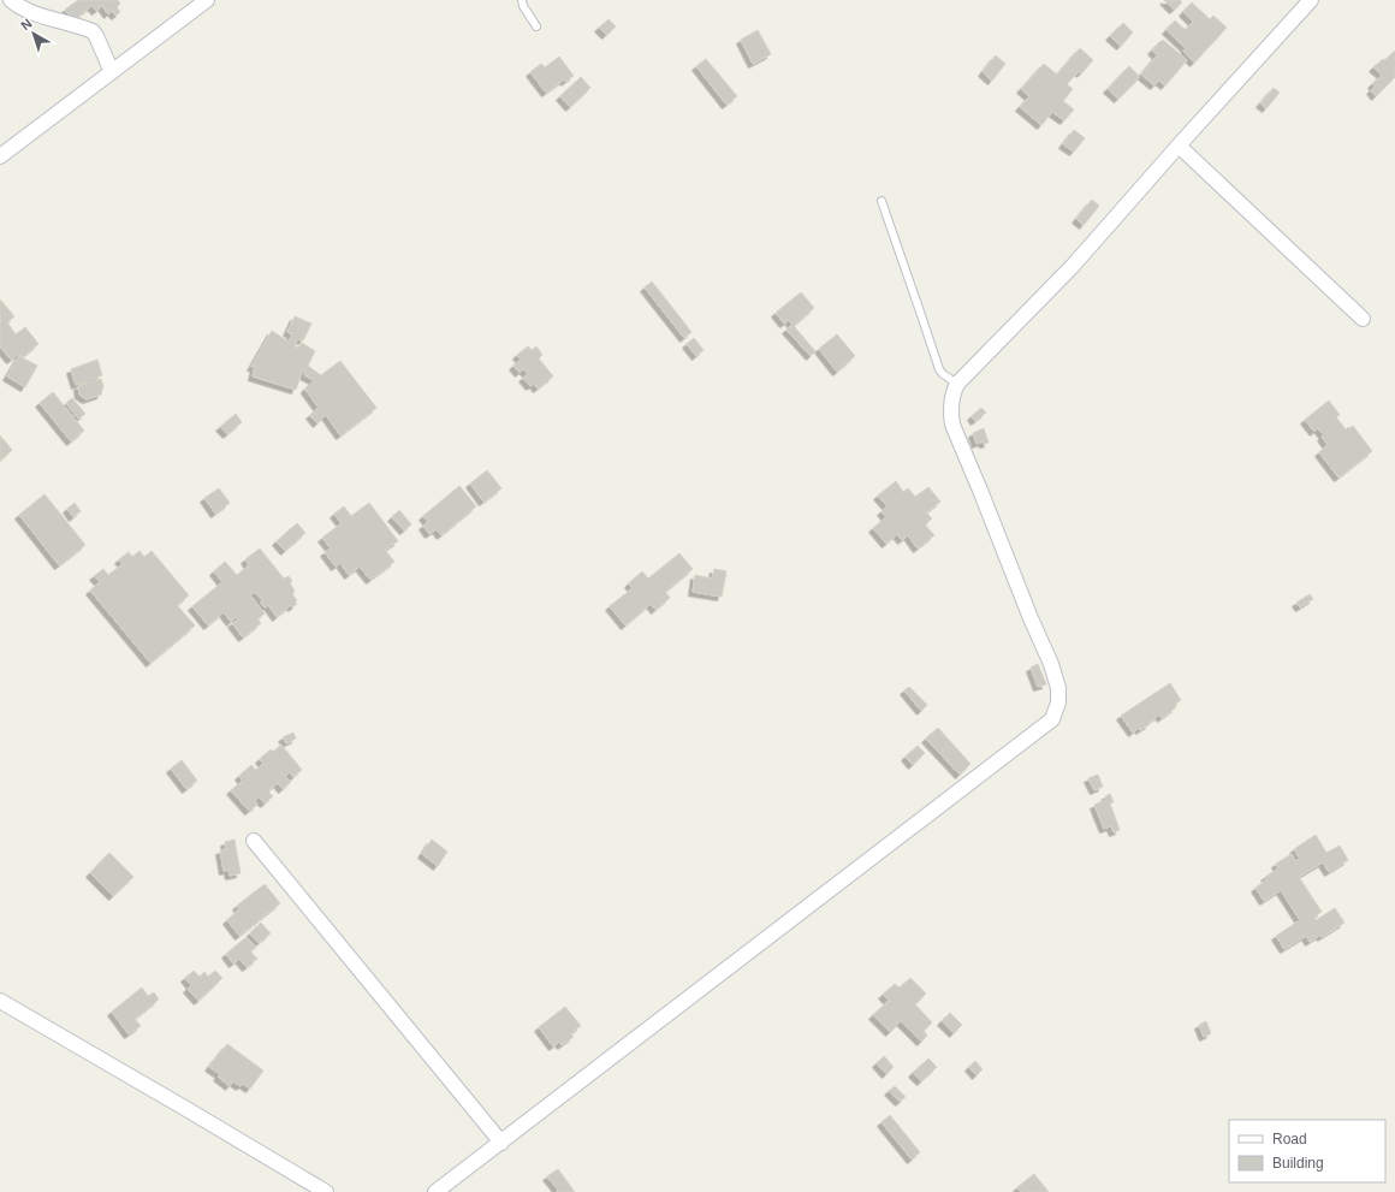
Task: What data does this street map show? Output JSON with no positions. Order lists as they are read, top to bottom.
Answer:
{
  "legend": ["Road", "Building"],
  "north": "top left"
}
